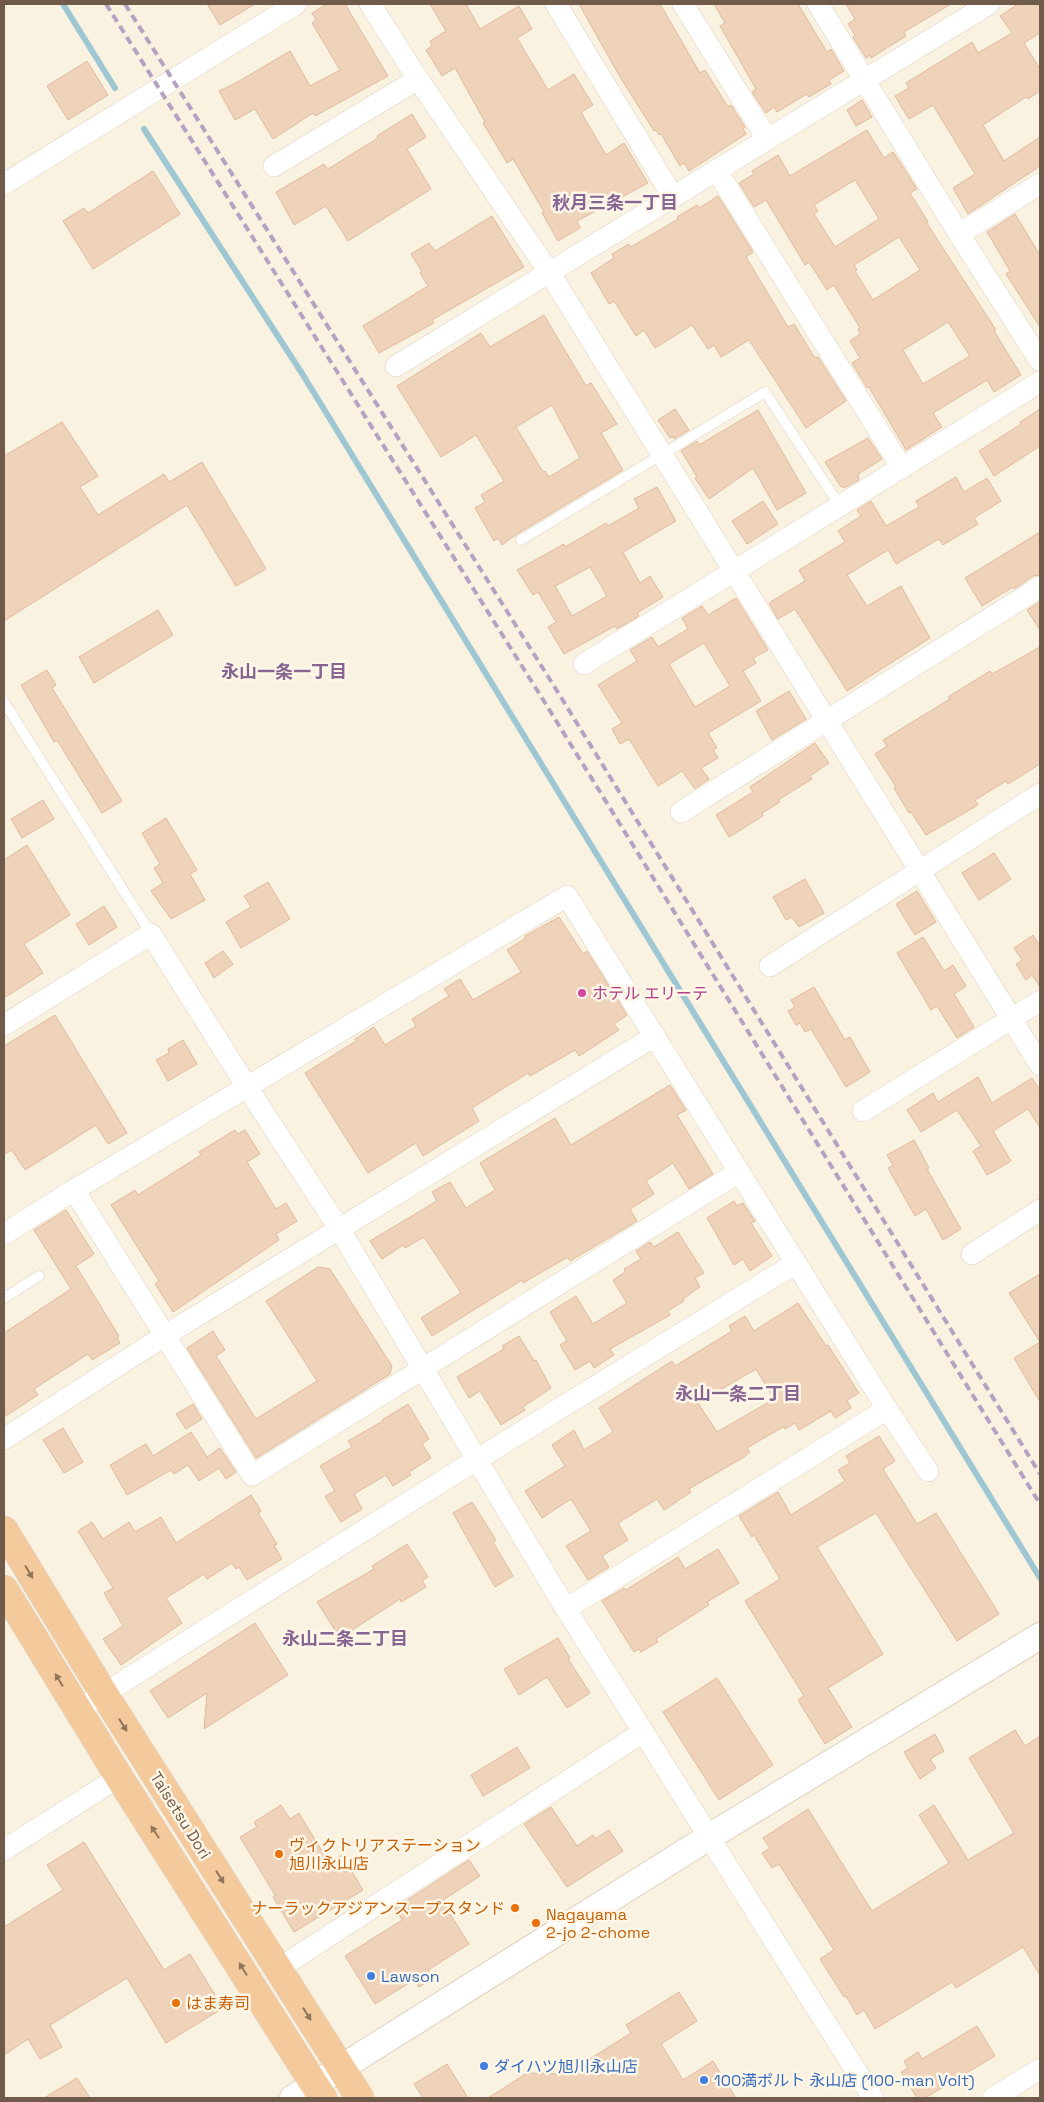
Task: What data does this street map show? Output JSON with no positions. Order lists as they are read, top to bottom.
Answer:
{
  "streets": {
    "highway": ["Taisetsu Dori"]
  },
  "districts": [
    "秋月三条一丁目",
    "永山一条一丁目",
    "永山一条二丁目",
    "永山二条二丁目"
  ],
  "places": [
    "ホテル エリーテ",
    "ヴィクトリアステーション 旭川永山店",
    "ナーラックアジアンスープスタンド",
    "Nagayama 2-jo 2-chome",
    "Lawson",
    "はま寿司",
    "ダイハツ旭川永山店",
    "100満ボルト 永山店 (100-man Volt)"
  ]
}
